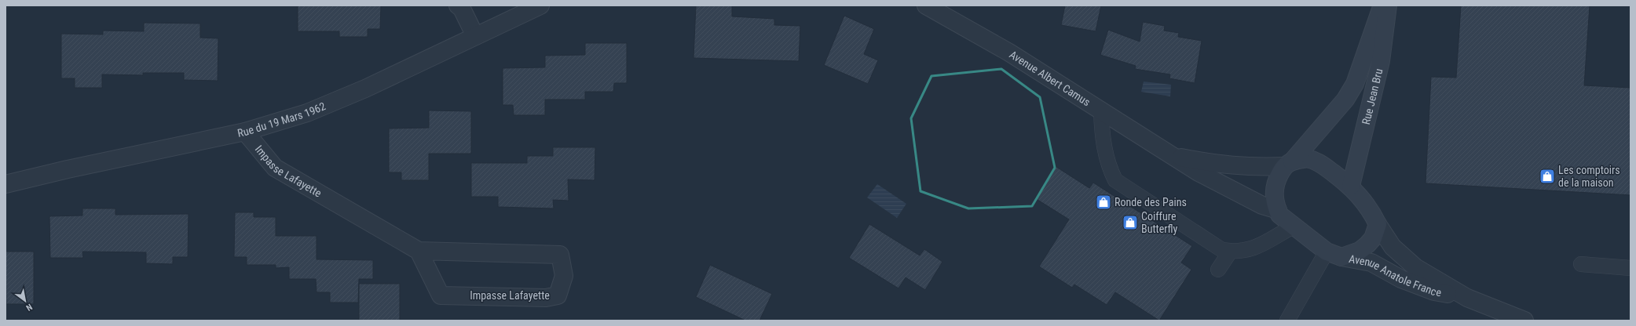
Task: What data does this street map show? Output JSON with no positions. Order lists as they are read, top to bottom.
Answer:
{
  "streets": {
    "street": [
      "Avenue Albert Camus",
      "Rue Jean Bru",
      "Rue du 19 Mars 1962",
      "Impasse Lafayette",
      "Avenue Anatole France"
    ]
  },
  "crossings": [
    ["Avenue Albert Camus", "Rue Jean Bru"],
    ["Avenue Albert Camus", "Avenue Anatole France"],
    ["Rue Jean Bru", "Avenue Anatole France"],
    ["Rue du 19 Mars 1962", "Impasse Lafayette"]
  ],
  "places": {
    "shop": ["Les comptoirs de la maison", "Ronde des Pains", "Coiffure Butterfly"]
  },
  "north": "bottom right"
}
